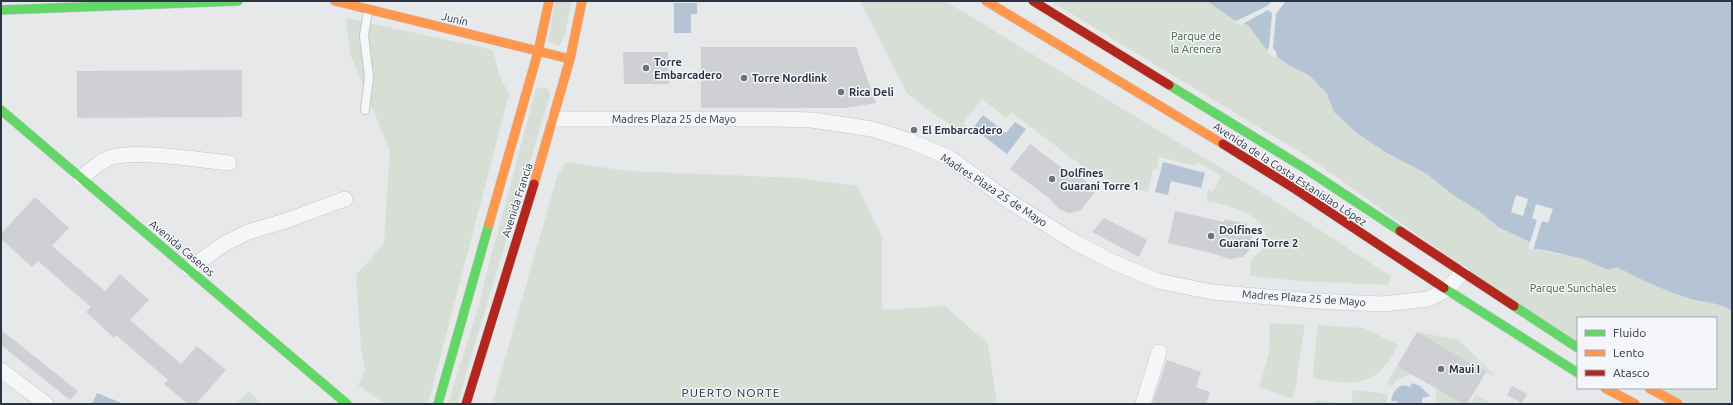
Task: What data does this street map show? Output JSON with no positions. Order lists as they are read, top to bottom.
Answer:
{
  "streets": {
    "main road": [
      "Junín",
      "Avenida de la Costa Estanislao López",
      "Avenida Francia",
      "Avenida Caseros"
    ],
    "street": ["Madres Plaza 25 de Mayo"]
  },
  "crossings": [
    ["Junín", "Avenida Francia"],
    ["Madres Plaza 25 de Mayo", "Avenida de la Costa Estanislao López"],
    ["Madres Plaza 25 de Mayo", "Avenida Francia"]
  ],
  "districts": ["PUERTO NORTE"],
  "parks": ["Parque de la Arenera", "Parque Sunchales"],
  "places": [
    "Torre Embarcadero",
    "Torre Nordlink",
    "Rica Deli",
    "El Embarcadero",
    "Dolfines Guaraní Torre 1",
    "Dolfines Guaraní Torre 2",
    "Maui I"
  ],
  "legend": ["Fluido", "Lento", "Atasco"]
}
